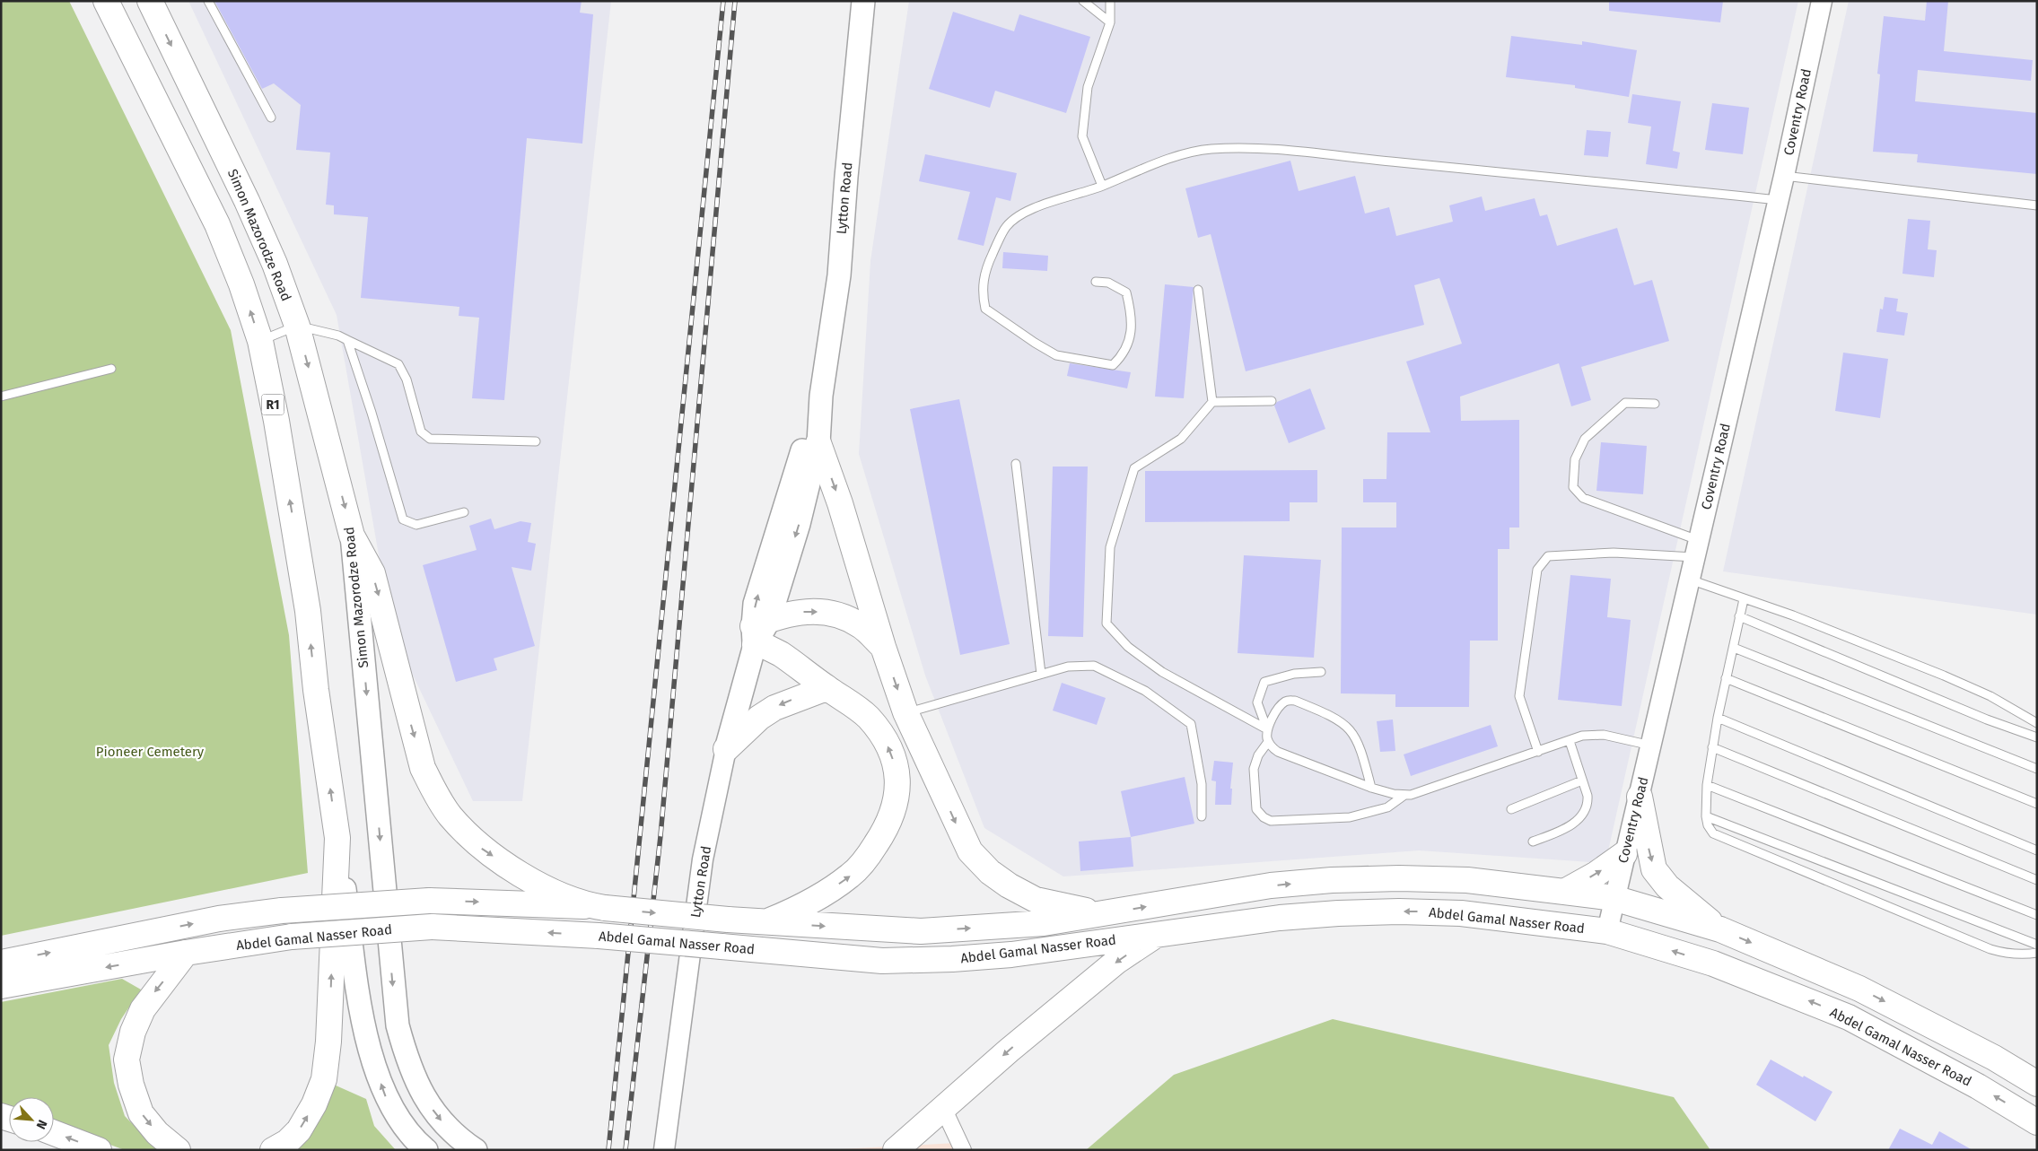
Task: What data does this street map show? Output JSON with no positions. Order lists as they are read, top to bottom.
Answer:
{
  "streets": {
    "main road": [
      "Lytton Road",
      "Simon Mazorodze Road",
      "R1",
      "Abdel Gamal Nasser Road"
    ],
    "street": ["Coventry Road"]
  },
  "crossings": [
    ["Coventry Road", "Abdel Gamal Nasser Road"]
  ],
  "parks": ["Pioneer Cemetery"],
  "north": "bottom right"
}
